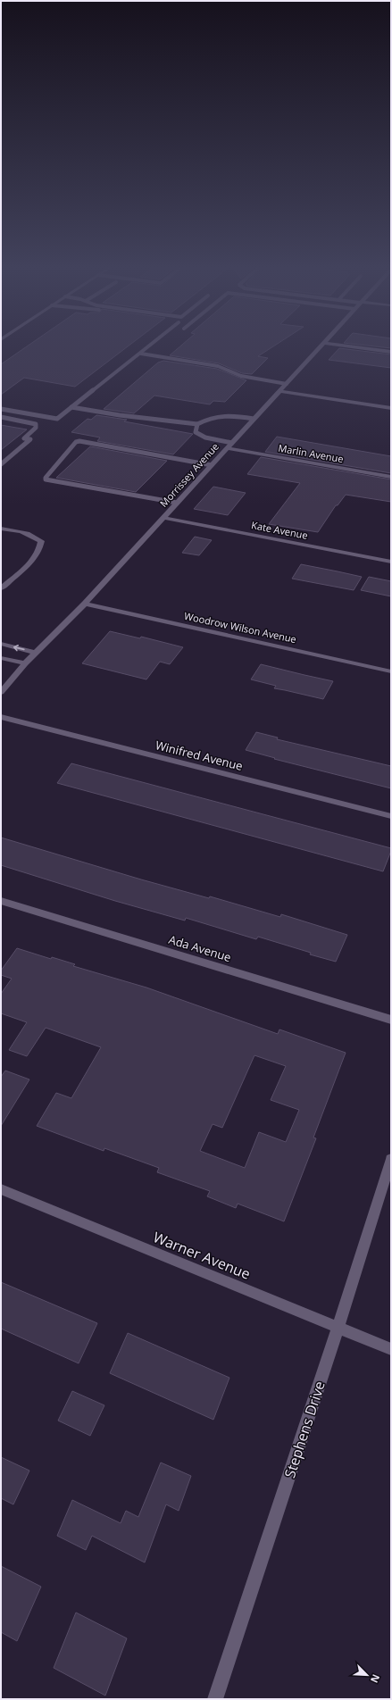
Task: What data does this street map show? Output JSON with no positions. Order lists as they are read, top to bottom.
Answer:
{
  "streets": {
    "street": [
      "Marlin Avenue",
      "Morrissey Avenue",
      "Kate Avenue",
      "Woodrow Wilson Avenue",
      "Winifred Avenue",
      "Ada Avenue",
      "Warner Avenue",
      "Stephens Drive"
    ]
  },
  "crossings": [
    ["Marlin Avenue", "Morrissey Avenue"],
    ["Morrissey Avenue", "Kate Avenue"],
    ["Morrissey Avenue", "Woodrow Wilson Avenue"],
    ["Warner Avenue", "Stephens Drive"]
  ],
  "north": "bottom right"
}
